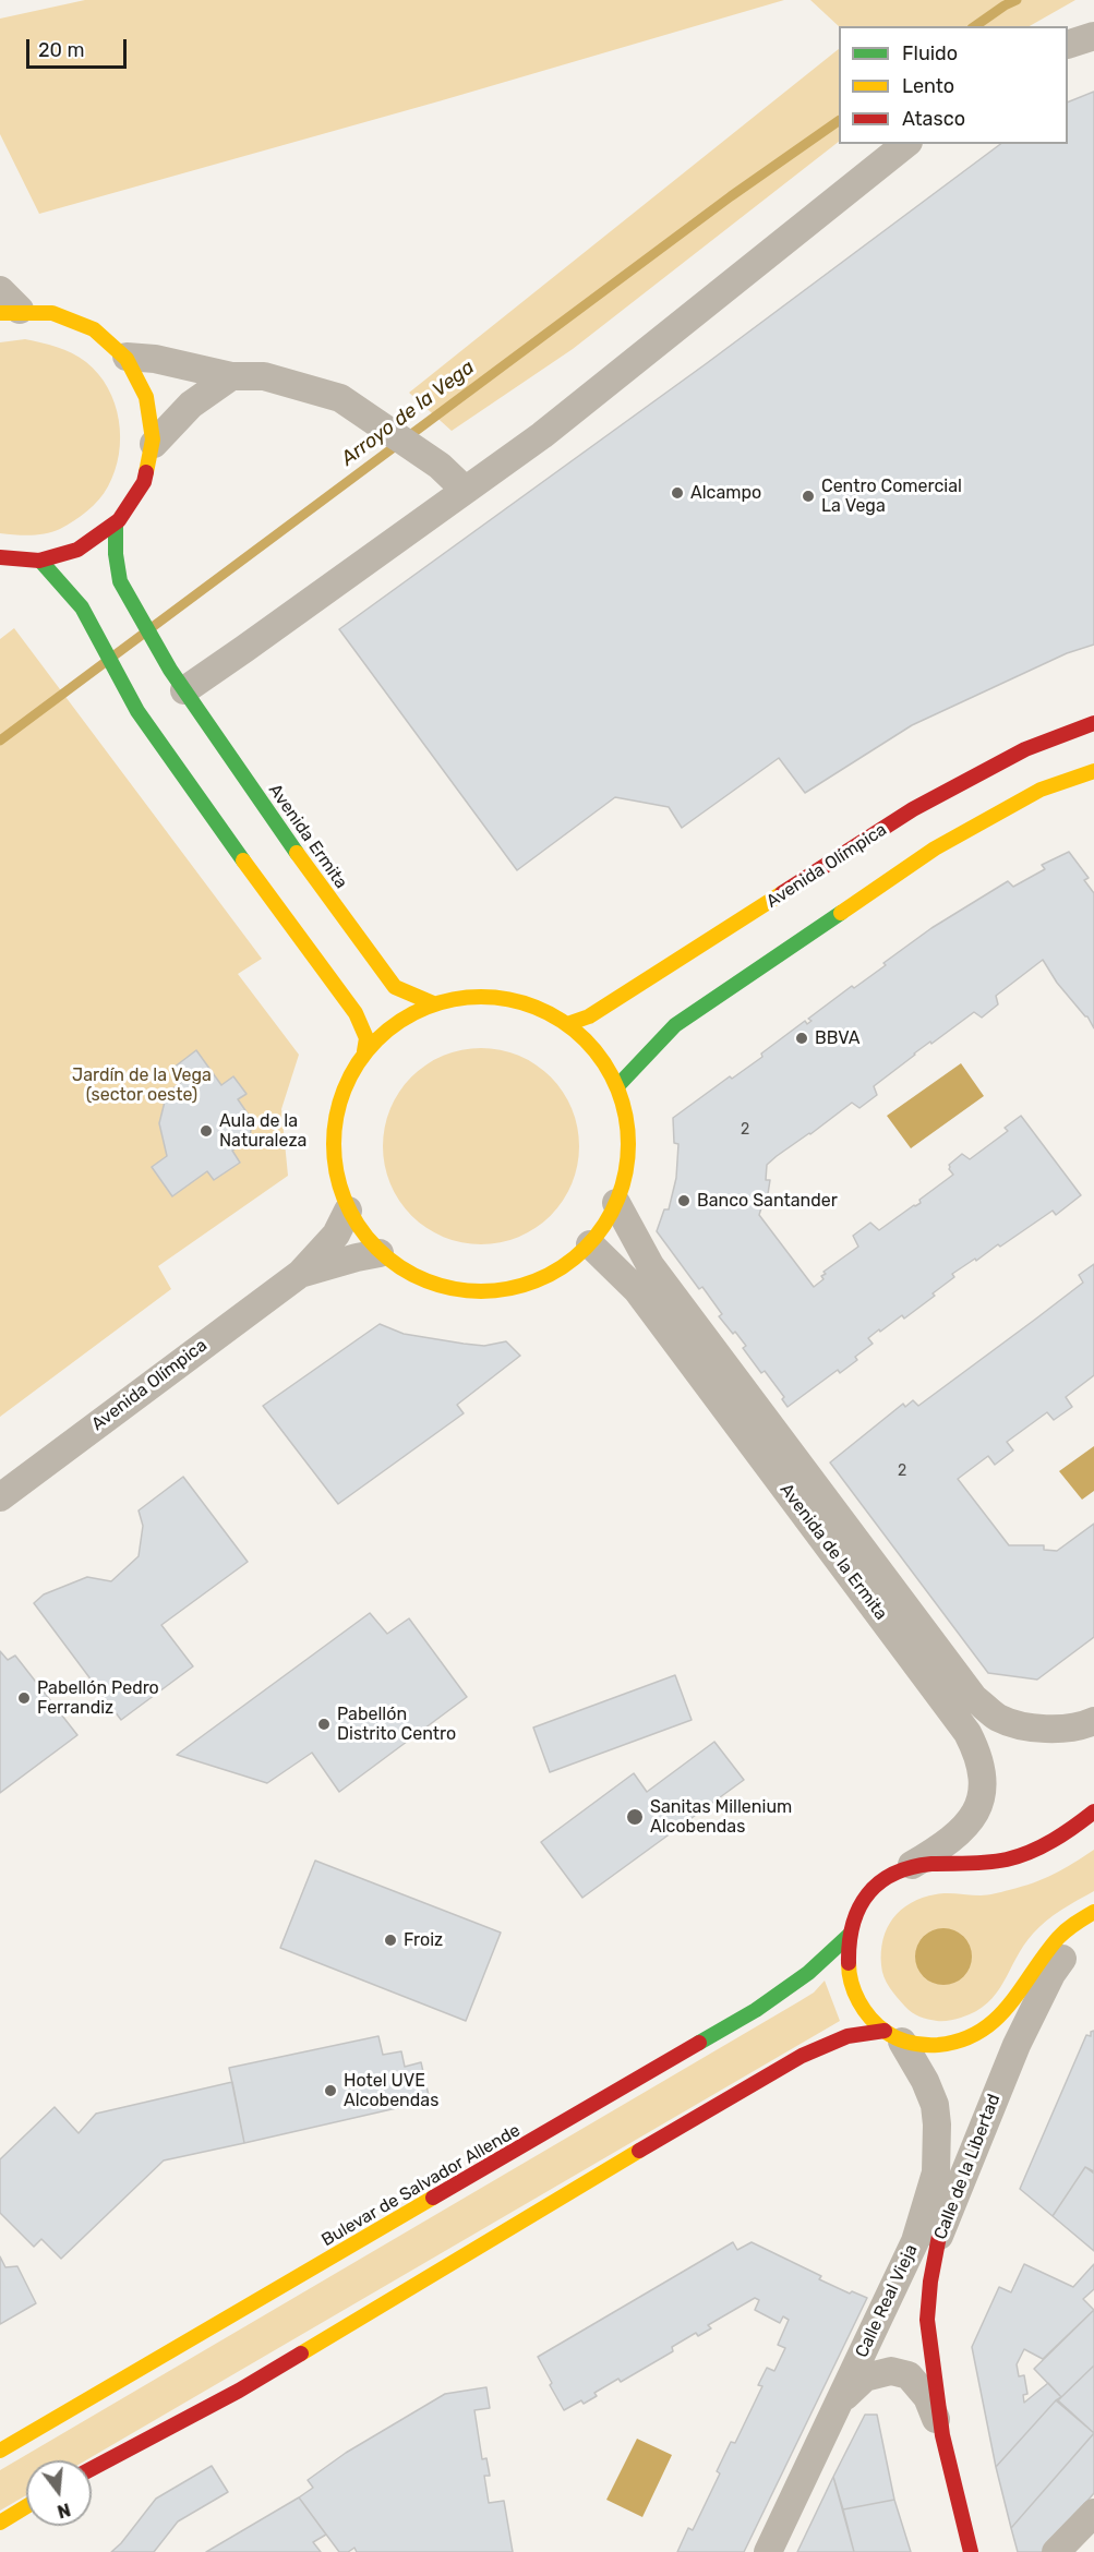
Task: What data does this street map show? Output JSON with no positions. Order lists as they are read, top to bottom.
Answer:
{
  "streets": {
    "street": [
      "Avenida Ermita",
      "Avenida Olímpica",
      "Avenida de la Ermita",
      "Calle de la Libertad",
      "Bulevar de Salvador Allende",
      "Calle Real Vieja"
    ]
  },
  "water": ["Arroyo de la Vega"],
  "parks": ["Jardín de la Vega (sector oeste)"],
  "places": [
    "Alcampo",
    "Centro Comercial La Vega",
    "BBVA",
    "Aula de la Naturaleza",
    "Banco Santander",
    "Pabellón Pedro Ferrandiz",
    "Pabellón Distrito Centro",
    "Sanitas Millenium Alcobendas",
    "Froiz",
    "Hotel UVE Alcobendas"
  ],
  "house_numbers": ["2", "2"],
  "legend": ["Fluido", "Lento", "Atasco"],
  "scale_bar": "20 m",
  "north": "bottom"
}
